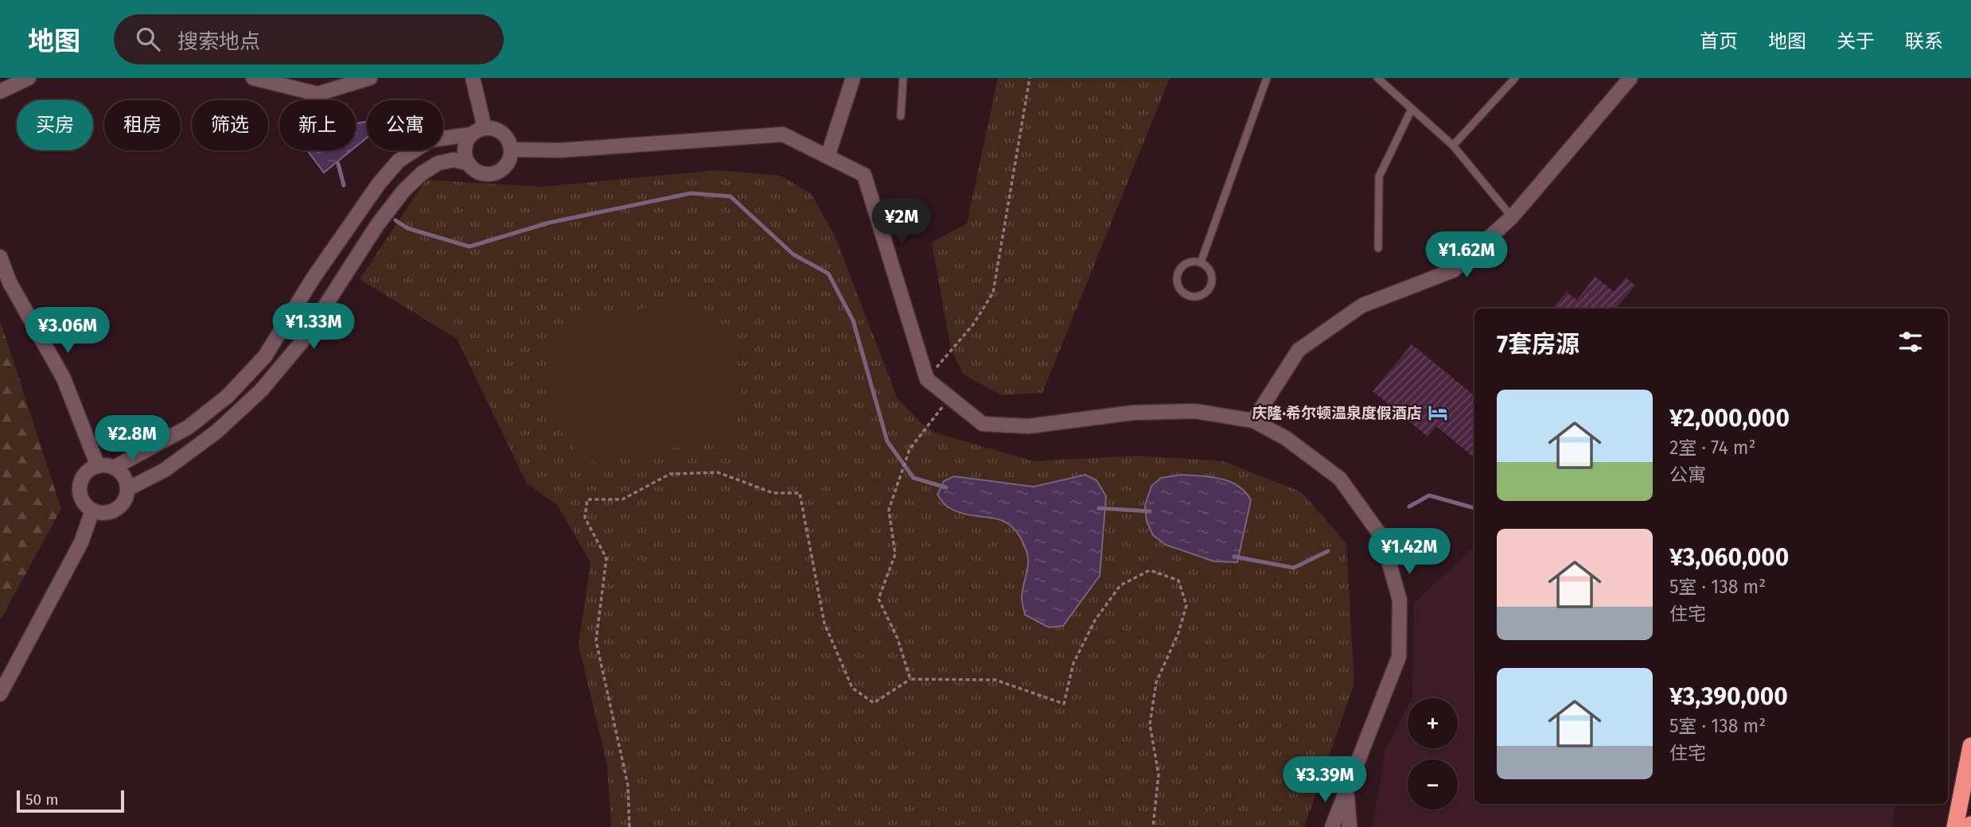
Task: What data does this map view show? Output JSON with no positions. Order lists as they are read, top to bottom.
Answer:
{
  "places": {
    "hotel": ["庆隆·希尔顿温泉度假酒店"]
  },
  "scale_bar": "50 m",
  "page": {
    "header": "地图",
    "search": "搜索地点",
    "nav": [
      "首页",
      "地图",
      "关于",
      "联系"
    ],
    "chip": [
      "买房",
      "租房",
      "筛选",
      "新上",
      "公寓"
    ],
    "price": [
      "¥2M",
      "¥1.62M",
      "¥1.33M",
      "¥3.06M",
      "¥2.8M",
      "¥1.42M",
      "¥3.39M"
    ],
    "heading": "7套房源",
    "list": [
      {
        "name": "¥2,000,000",
        "note": "2室 · 74 m² · 公寓"
      },
      {
        "name": "¥3,060,000",
        "note": "5室 · 138 m² · 住宅"
      },
      {
        "name": "¥3,390,000",
        "note": "5室 · 138 m² · 住宅"
      }
    ],
    "map_buttons": ["+", "−"],
    "scale": "50 m"
  }
}
